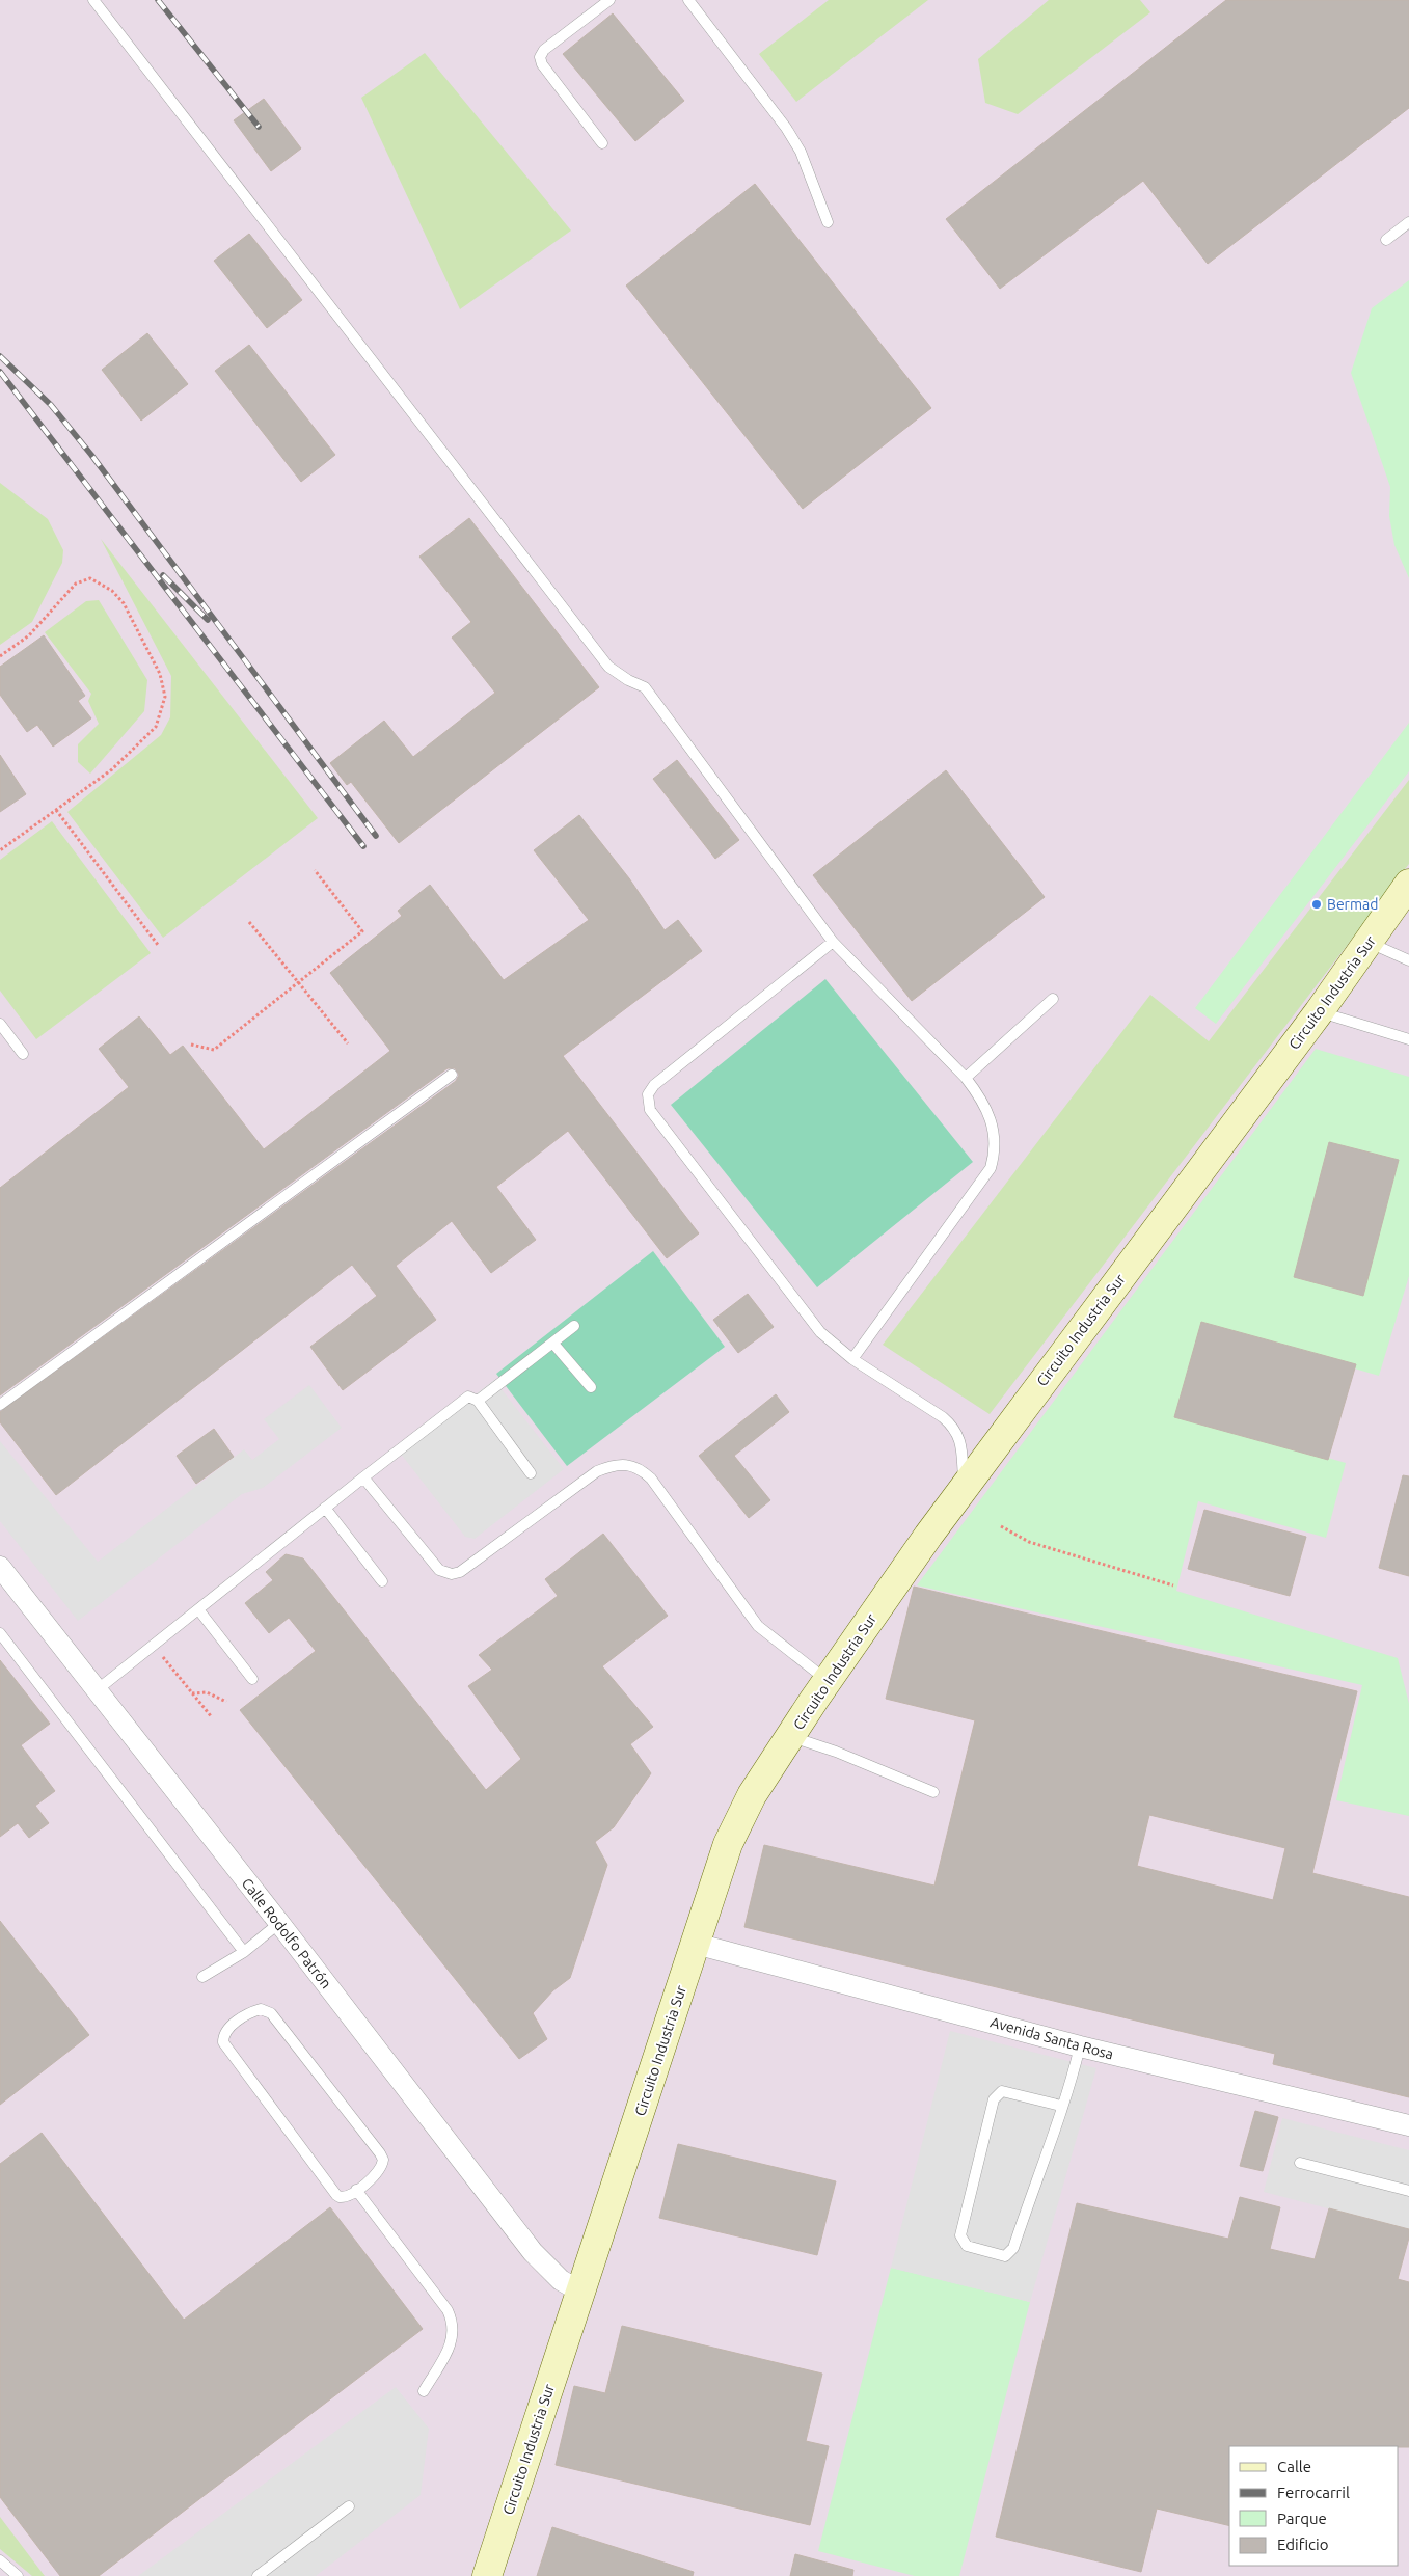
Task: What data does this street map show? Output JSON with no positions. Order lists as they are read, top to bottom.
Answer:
{
  "streets": {
    "main road": ["Circuito Industria Sur"],
    "street": ["Calle Rodolfo Patrón", "Avenida Santa Rosa"]
  },
  "crossings": [
    ["Circuito Industria Sur", "Calle Rodolfo Patrón"],
    ["Circuito Industria Sur", "Avenida Santa Rosa"]
  ],
  "places": ["Bermad"],
  "legend": [
    "Calle",
    "Ferrocarril",
    "Parque",
    "Edificio"
  ]
}
